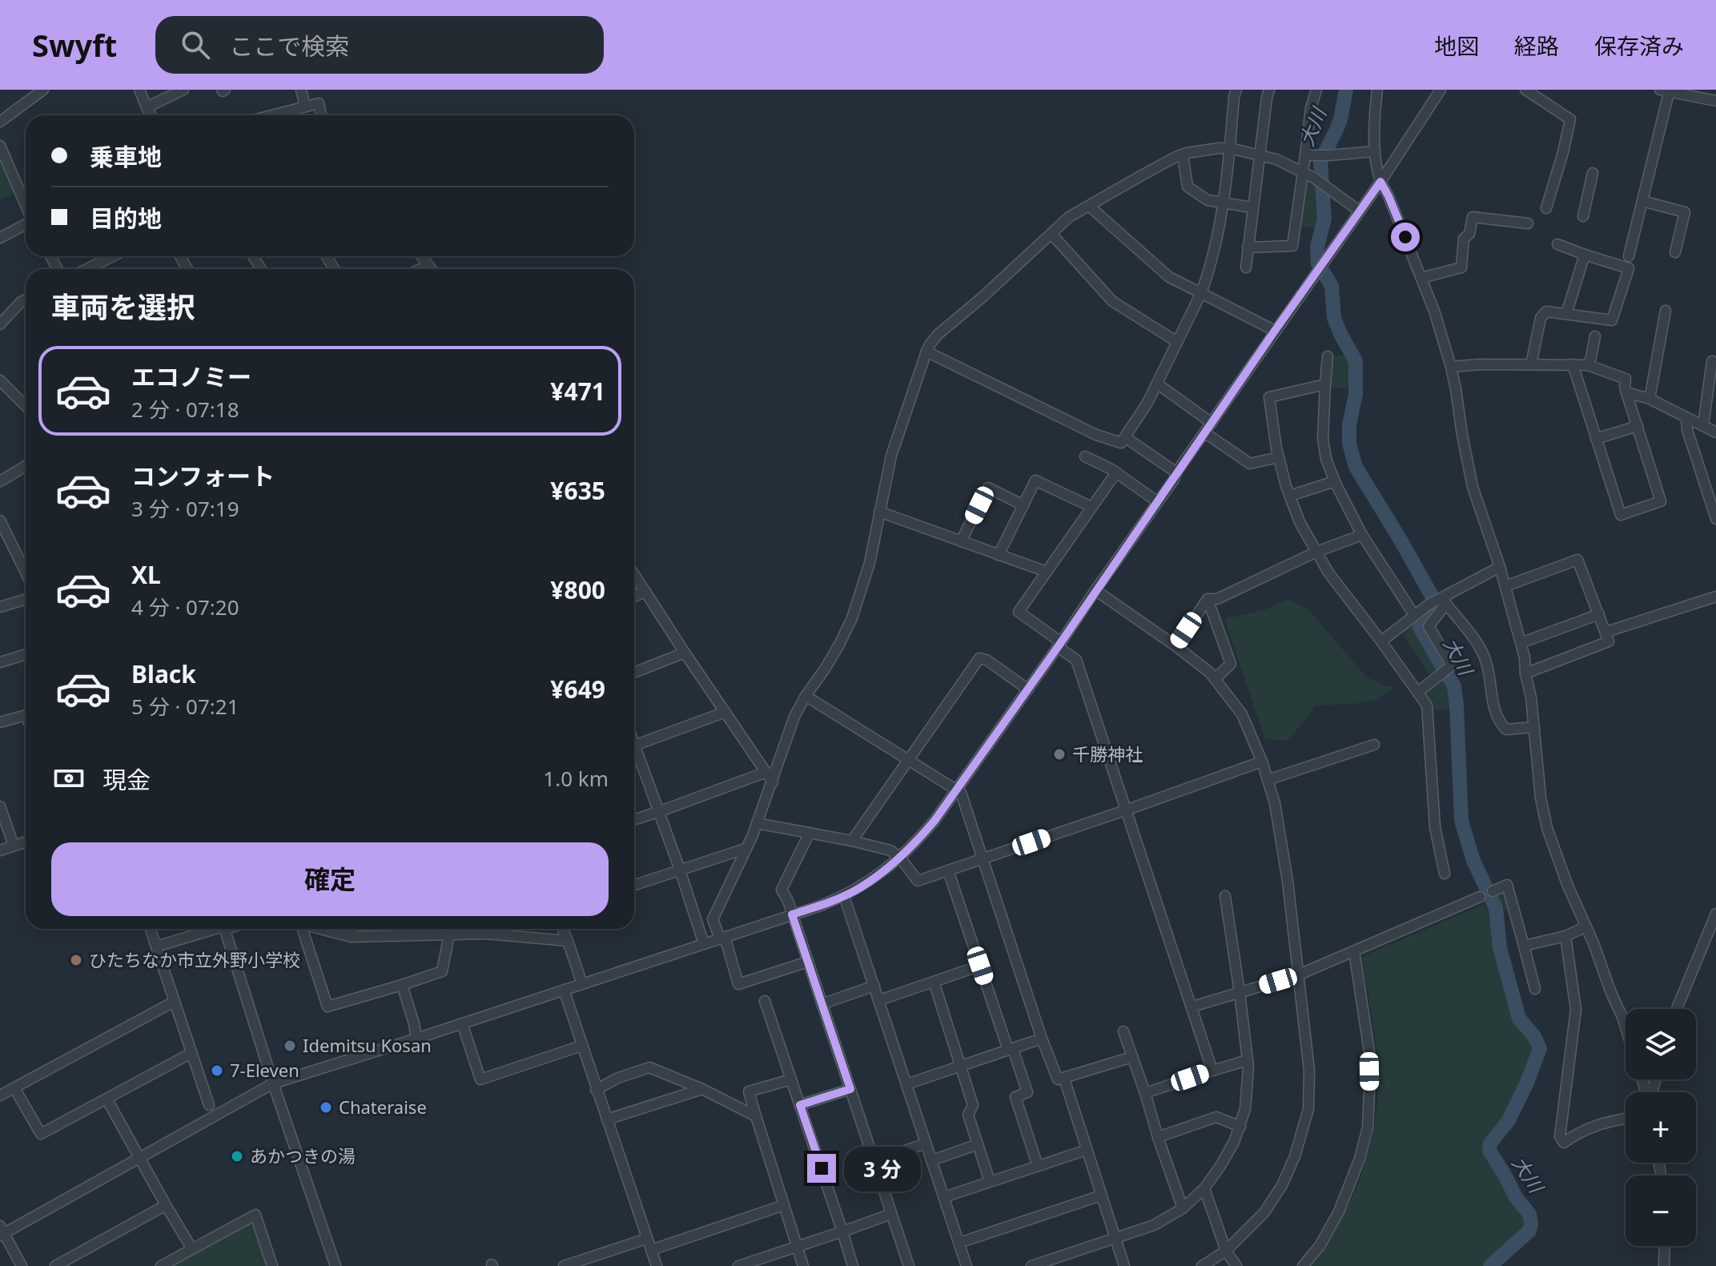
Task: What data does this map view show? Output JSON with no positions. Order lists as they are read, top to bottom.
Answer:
{
  "water": ["大川"],
  "places": [
    "千勝神社",
    "ひたちなか市立外野小学校",
    "Idemitsu Kosan",
    "7-Eleven",
    "Chateraise",
    "あかつきの湯"
  ],
  "page": {
    "header": "Swyft",
    "search": "ここで検索",
    "nav": ["地図", "経路", "保存済み"],
    "banner": ["乗車地", "目的地"],
    "heading": "車両を選択",
    "list": [
      {
        "name": "エコノミー",
        "note": "2 分 · 07:18",
        "value": "¥471"
      },
      {
        "name": "コンフォート",
        "note": "3 分 · 07:19",
        "value": "¥635"
      },
      {
        "name": "XL",
        "note": "4 分 · 07:20",
        "value": "¥800"
      },
      {
        "name": "Black",
        "note": "5 分 · 07:21",
        "value": "¥649"
      }
    ],
    "pay": ["現金", "1.0 km"],
    "buttons": "確定",
    "map_buttons": ["+", "−"],
    "bubble": "3 分"
  }
}
